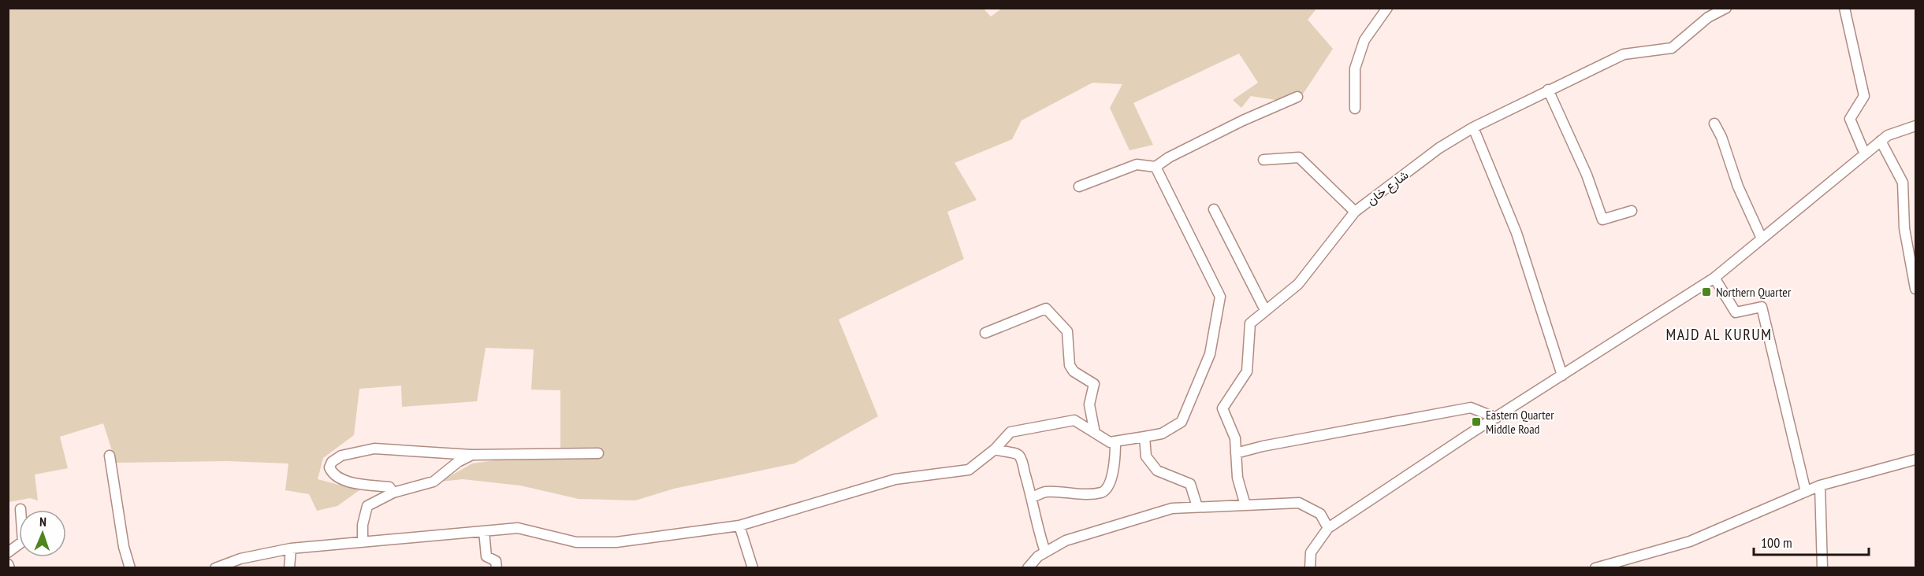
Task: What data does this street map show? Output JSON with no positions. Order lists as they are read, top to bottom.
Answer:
{
  "streets": {
    "street": ["شارع خان"]
  },
  "districts": ["MAJD AL KURUM"],
  "places": {
    "transit": ["Northern Quarter", "Eastern Quarter Middle Road"]
  },
  "scale_bar": "100 m",
  "north": "top"
}
